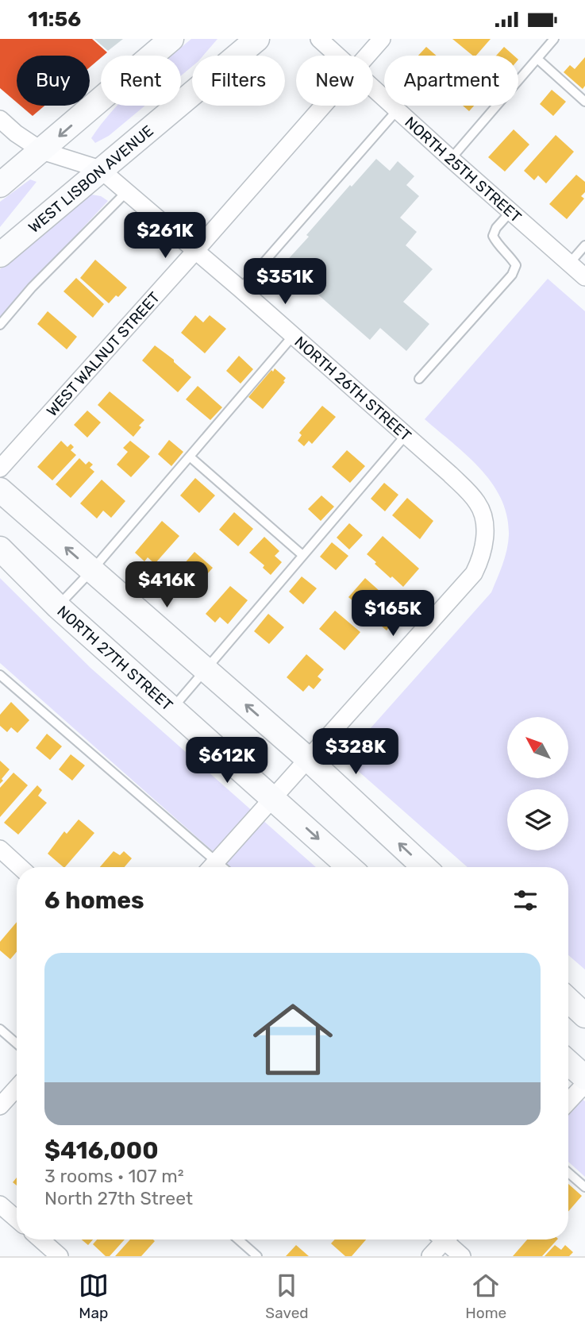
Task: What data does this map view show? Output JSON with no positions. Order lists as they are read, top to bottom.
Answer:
{
  "streets": {
    "main road": ["WEST LISBON AVENUE", "NORTH 27TH STREET"],
    "street": ["NORTH 25TH STREET", "WEST WALNUT STREET", "NORTH 26TH STREET"]
  },
  "crossings": [
    ["WEST LISBON AVENUE", "NORTH 26TH STREET"],
    ["WEST WALNUT STREET", "NORTH 26TH STREET"]
  ],
  "north": "top left",
  "page": {
    "status": "11:56",
    "chip": [
      "Buy",
      "Rent",
      "Filters",
      "New",
      "Apartment"
    ],
    "price": [
      "$261K",
      "$351K",
      "$416K",
      "$165K",
      "$328K",
      "$612K"
    ],
    "heading": "6 homes",
    "list": [
      {
        "name": "$416,000",
        "note": "3 rooms · 107 m² · North 27th Street"
      }
    ],
    "tabs": ["Map", "Saved", "Home"]
  }
}
